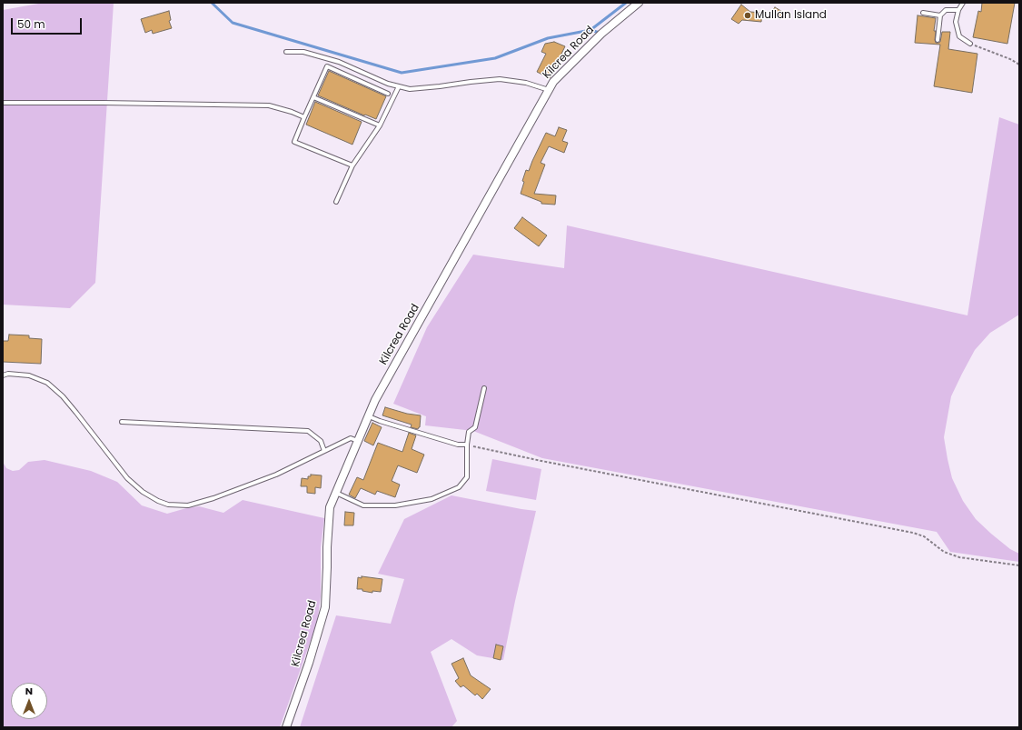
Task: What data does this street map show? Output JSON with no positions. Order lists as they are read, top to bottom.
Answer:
{
  "streets": {
    "street": ["Kilcrea Road"]
  },
  "places": ["Mullan Island"],
  "scale_bar": "50 m",
  "north": "top"
}
